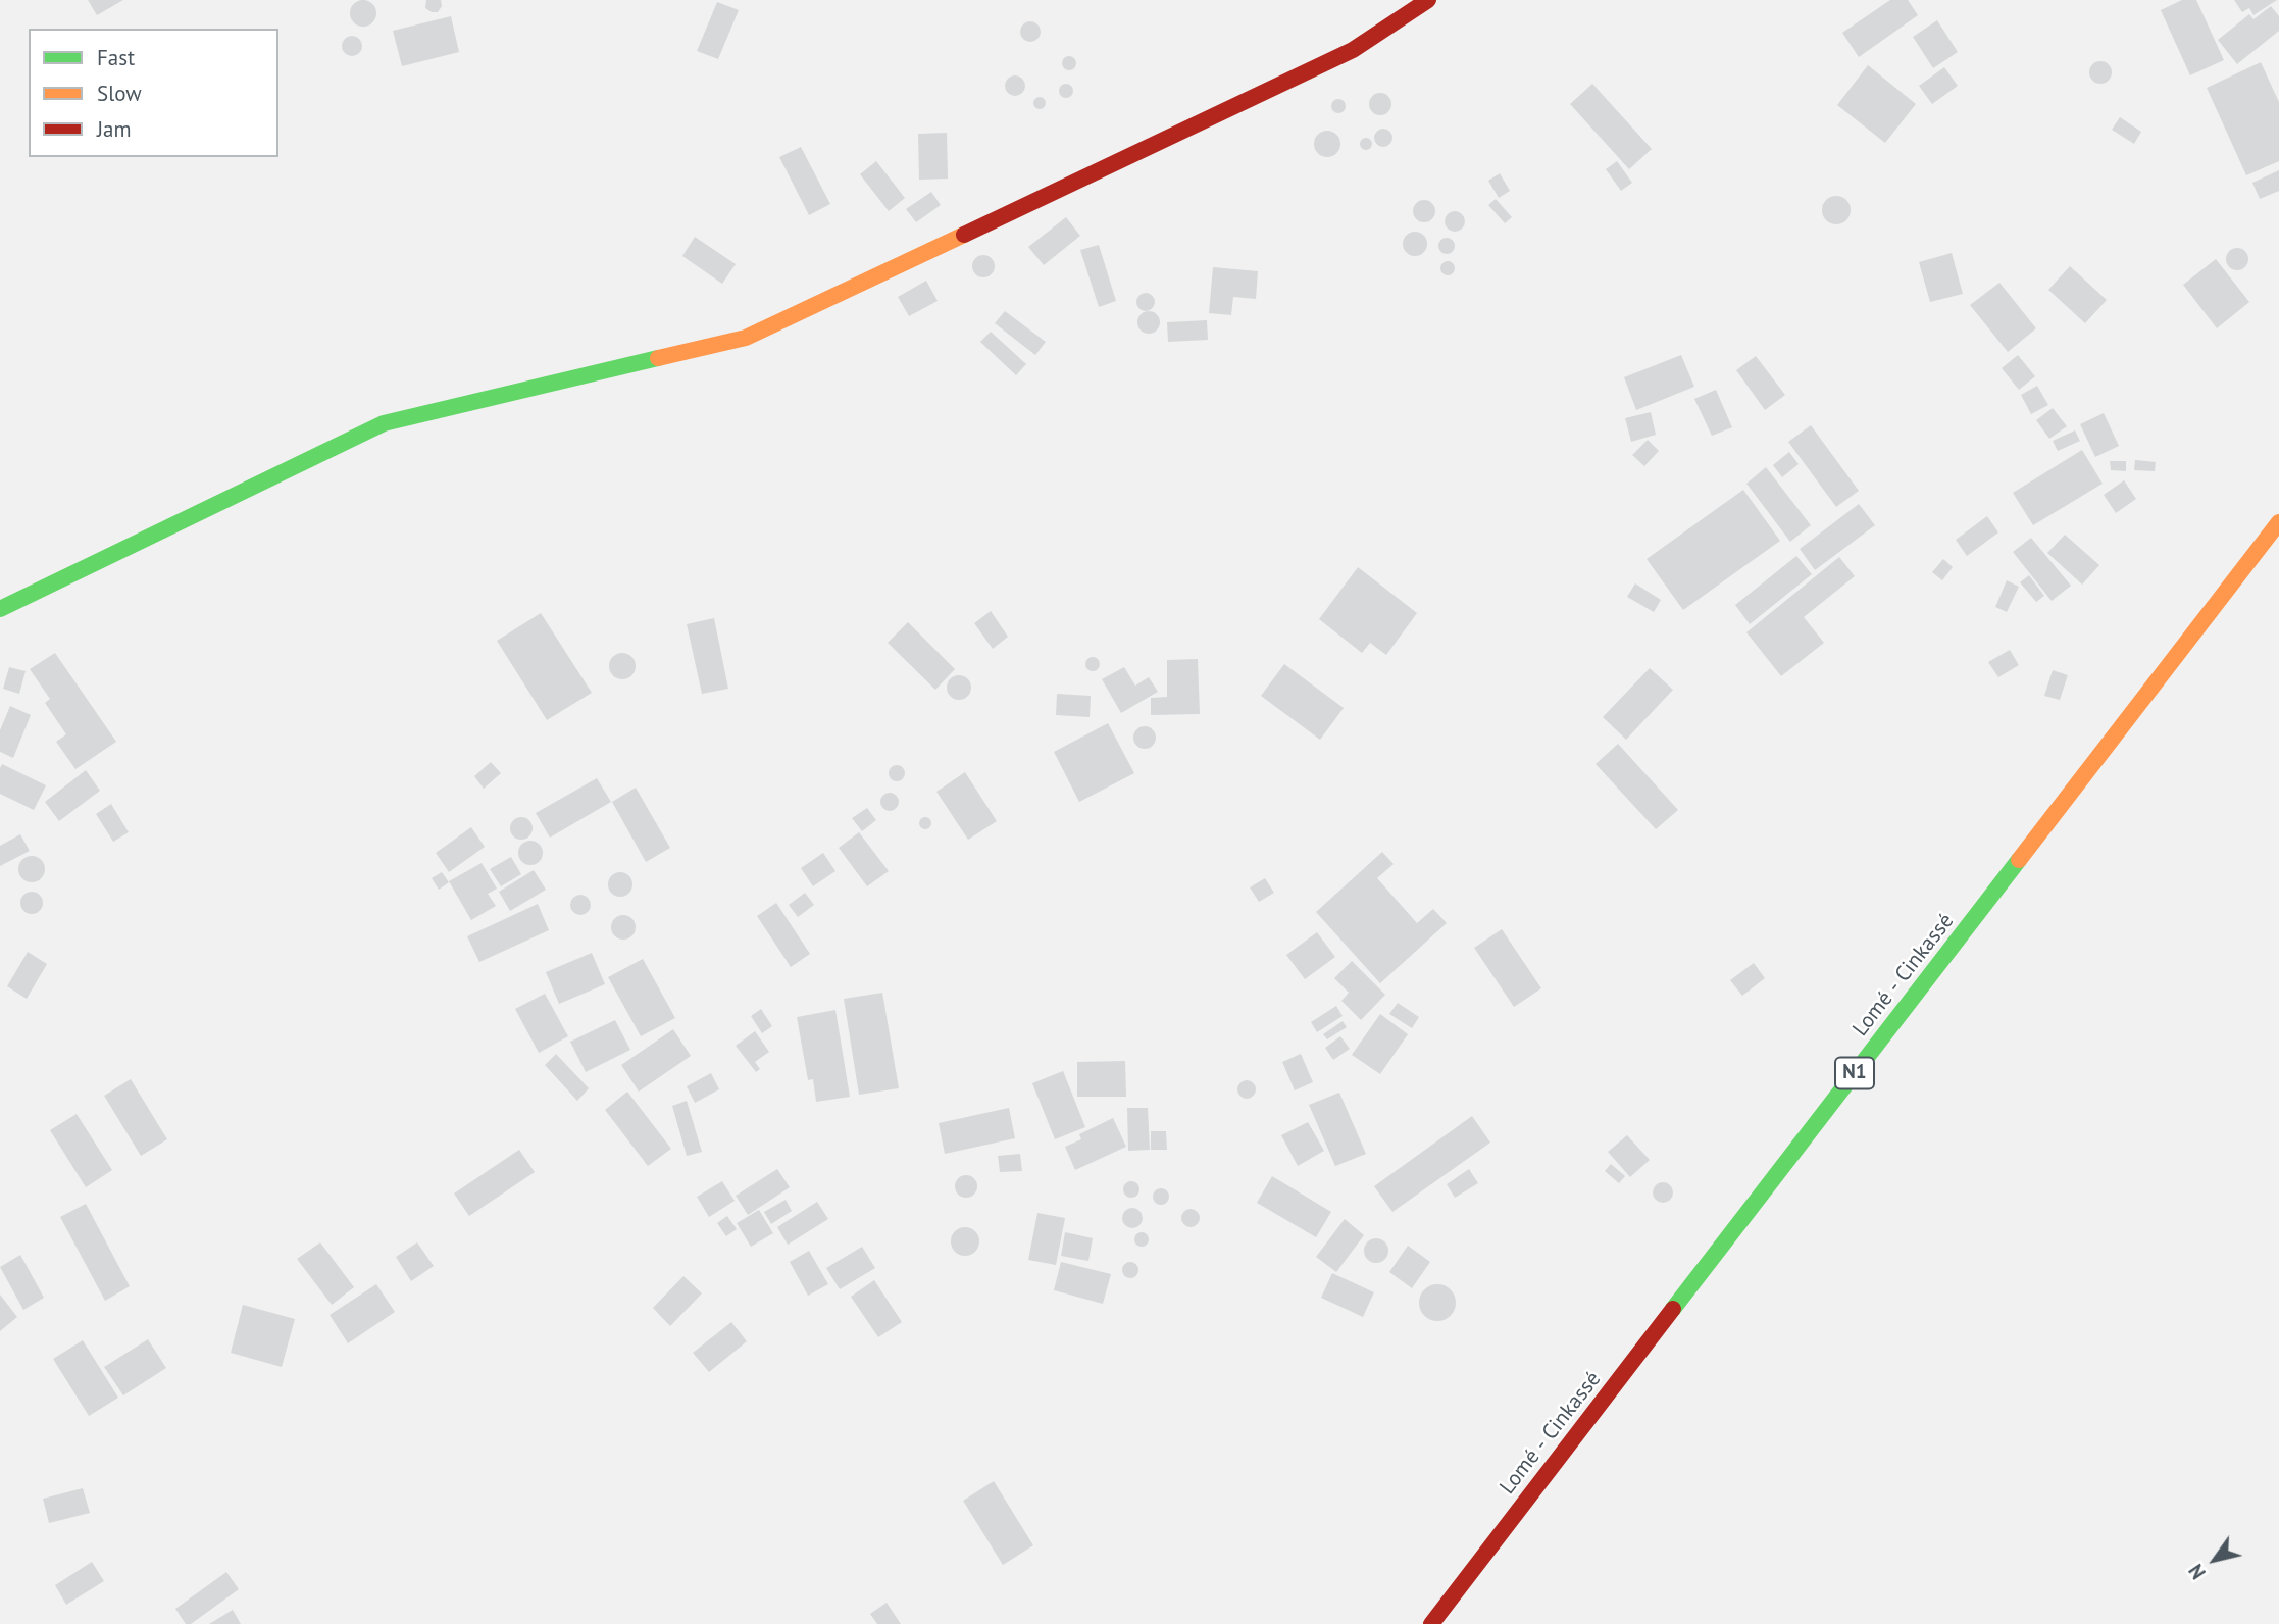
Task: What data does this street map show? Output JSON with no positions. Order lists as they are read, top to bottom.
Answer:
{
  "streets": {
    "main road": ["Lomé - Cinkassé", "N1"]
  },
  "legend": ["Fast", "Slow", "Jam"],
  "north": "bottom left"
}
